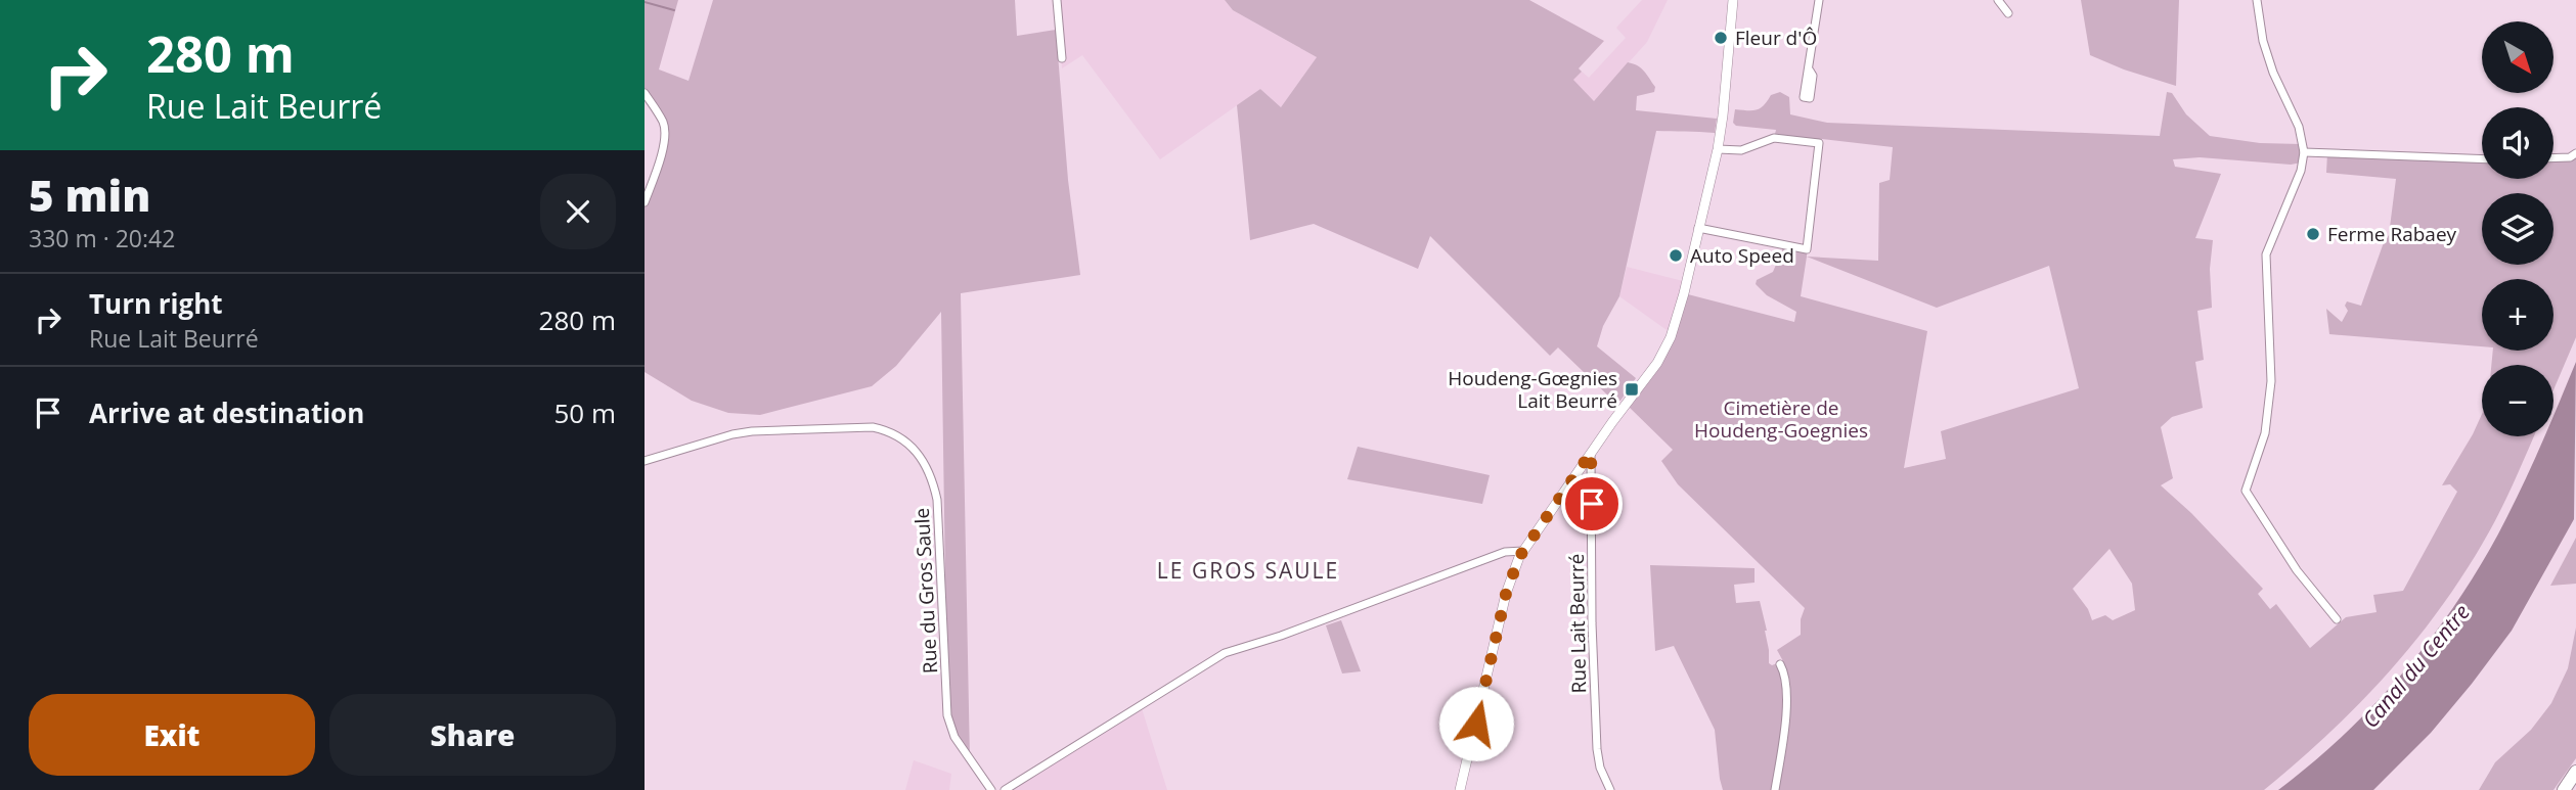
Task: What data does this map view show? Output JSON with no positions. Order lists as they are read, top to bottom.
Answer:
{
  "streets": {
    "street": ["Rue du Gros Saule", "Rue Lait Beurré"]
  },
  "districts": ["LE GROS SAULE"],
  "water": ["Canal du Centre"],
  "parks": ["Cimetière de Houdeng-Goegnies"],
  "places": {
    "other": ["Fleur d'Ô", "Ferme Rabaey", "Auto Speed"],
    "transit": ["Houdeng-Gœgnies Lait Beurré"]
  },
  "north": "bottom right",
  "page": {
    "turn": ["280 m", "Rue Lait Beurré"],
    "map_buttons": ["+", "−"],
    "heading": ["5 min", "330 m · 20:42"],
    "list": [
      {
        "name": "Turn right",
        "note": "Rue Lait Beurré",
        "value": "280 m"
      },
      {
        "name": "Arrive at destination",
        "value": "50 m"
      }
    ],
    "buttons": ["Exit", "Share"]
  }
}
